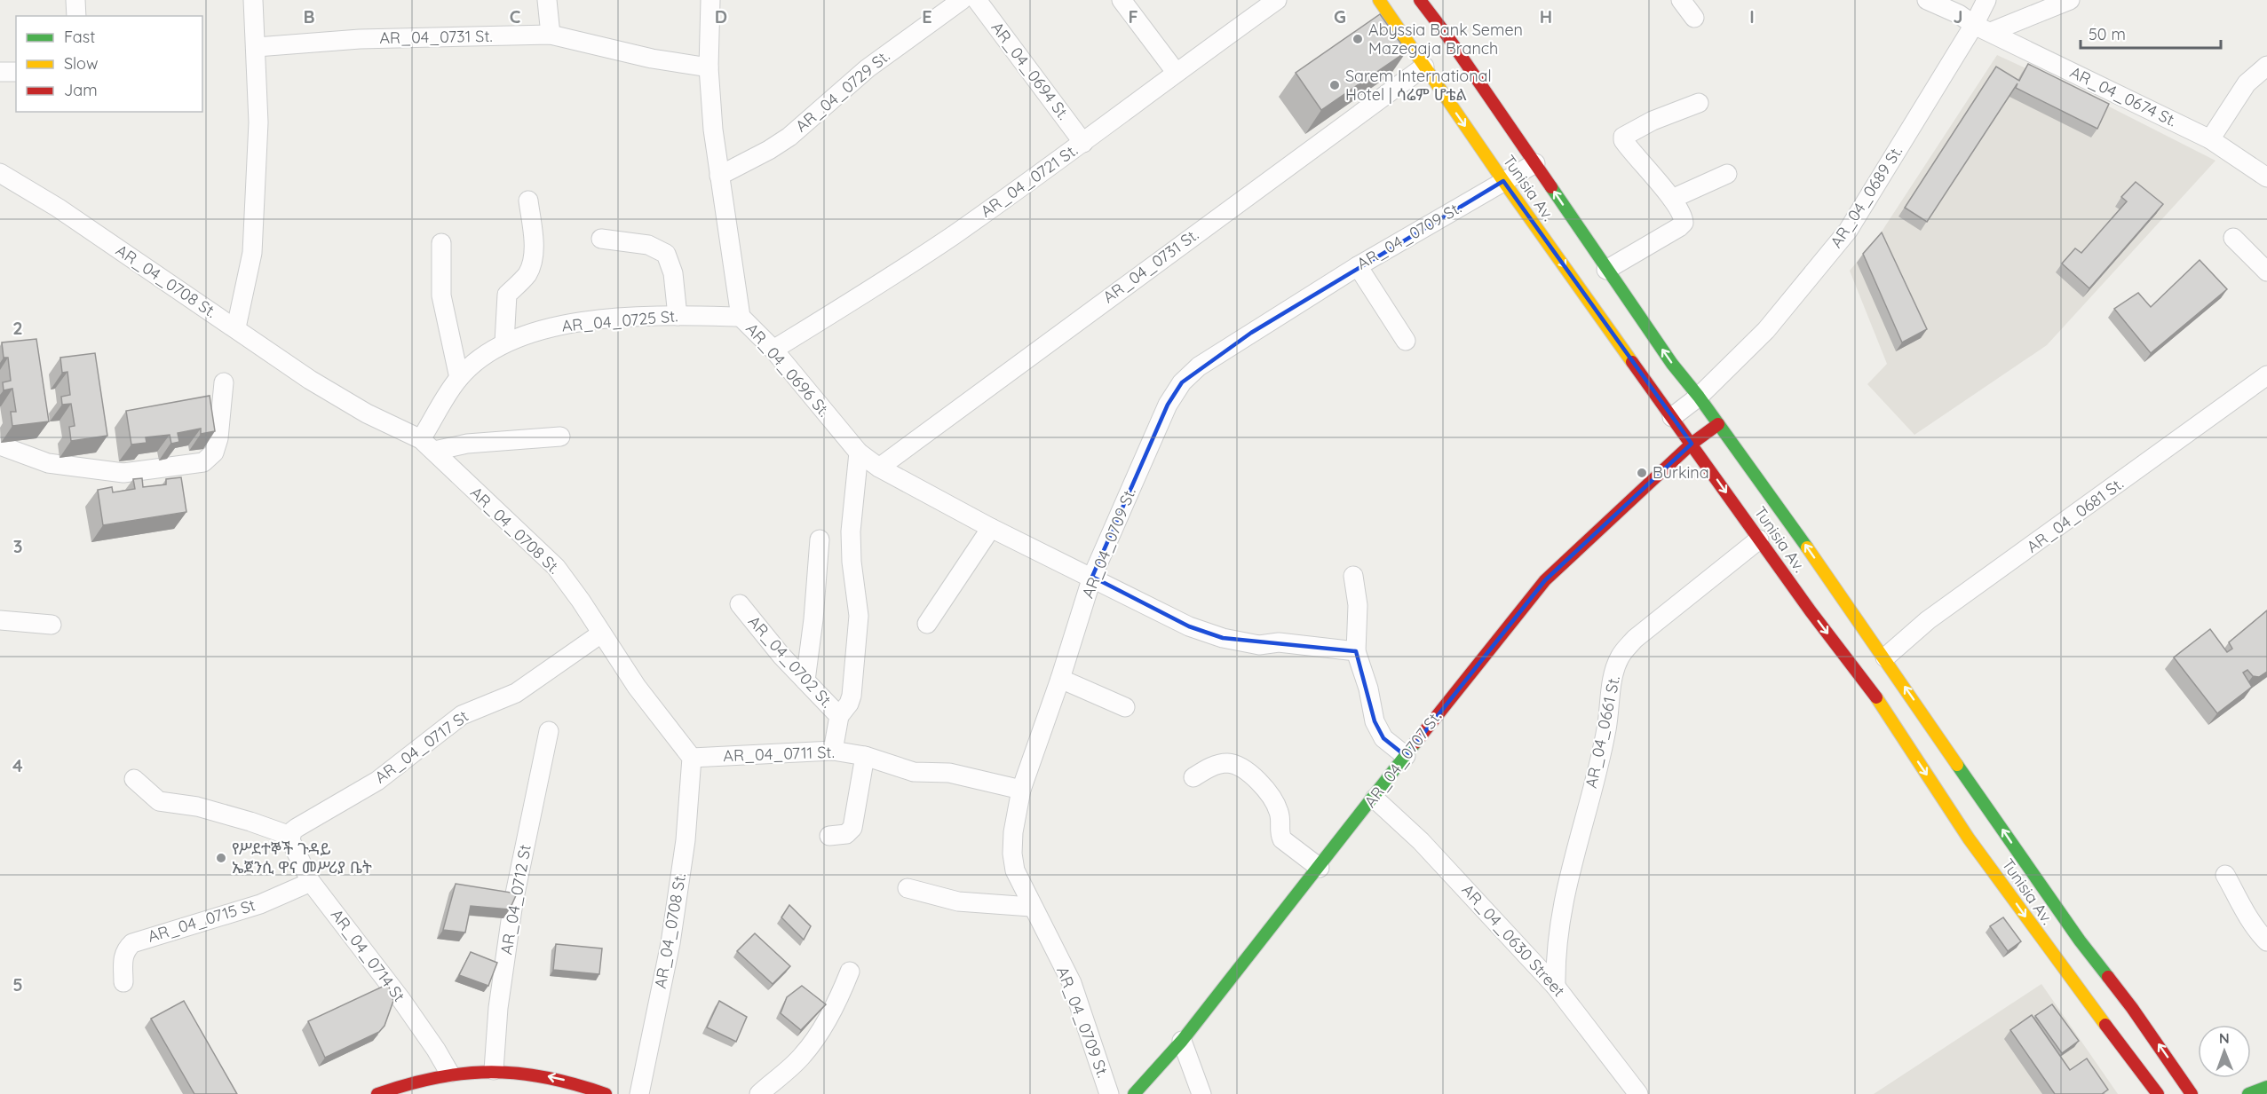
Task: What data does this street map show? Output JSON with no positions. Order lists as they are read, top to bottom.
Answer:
{
  "streets": {
    "main road": ["Tunisia Av.", "AR_04_0707 St."],
    "street": [
      "AR_04_0731 St.",
      "AR_04_0694 St.",
      "AR_04_0729 St.",
      "AR_04_0674 St.",
      "AR_04_0721 St.",
      "AR_04_0689 St.",
      "AR_04_0709 St.",
      "AR_04_0708 St.",
      "AR_04_0725 St.",
      "AR_04_0696 St.",
      "AR_04_0681 St.",
      "AR_04_0702 St.",
      "AR_04_0661 St.",
      "AR_04_0717 St",
      "AR_04_0711 St.",
      "AR_04_0712 St",
      "AR_04_0715 St",
      "AR_04_0630 Street",
      "AR_04_0714 St"
    ]
  },
  "crossings": [
    ["AR_04_0731 St.", "Tunisia Av."],
    ["AR_04_0731 St.", "AR_04_0696 St."],
    ["AR_04_0694 St.", "AR_04_0721 St."],
    ["AR_04_0729 St.", "AR_04_0696 St."],
    ["AR_04_0674 St.", "AR_04_0689 St."],
    ["AR_04_0721 St.", "AR_04_0696 St."],
    ["Tunisia Av.", "AR_04_0689 St."],
    ["Tunisia Av.", "AR_04_0709 St."],
    ["Tunisia Av.", "AR_04_0681 St."],
    ["Tunisia Av.", "AR_04_0661 St."],
    ["Tunisia Av.", "AR_04_0707 St."],
    ["AR_04_0709 St.", "AR_04_0696 St."],
    ["AR_04_0709 St.", "AR_04_0711 St."],
    ["AR_04_0708 St.", "AR_04_0725 St."],
    ["AR_04_0708 St.", "AR_04_0717 St"],
    ["AR_04_0708 St.", "AR_04_0711 St."],
    ["AR_04_0725 St.", "AR_04_0696 St."],
    ["AR_04_0702 St.", "AR_04_0711 St."],
    ["AR_04_0661 St.", "AR_04_0630 Street"],
    ["AR_04_0717 St", "AR_04_0714 St"],
    ["AR_04_0707 St.", "AR_04_0630 Street"],
    ["AR_04_0715 St", "AR_04_0714 St"]
  ],
  "places": [
    "Abyssia Bank Semen Mazegaja Branch",
    "Sarem International Hotel | ሳሬም ሆቴል",
    "Burkina",
    "የሥደተኞች ጉዳይ ኤጀንሲ ዋና መሥሪያ ቤት"
  ],
  "legend": ["Fast", "Slow", "Jam"],
  "scale_bar": "50 m",
  "north": "top",
  "grid": {
    "columns": [
      "B",
      "C",
      "D",
      "E",
      "F",
      "G",
      "H",
      "I",
      "J"
    ],
    "rows": [
      "2",
      "3",
      "4",
      "5"
    ]
  }
}
